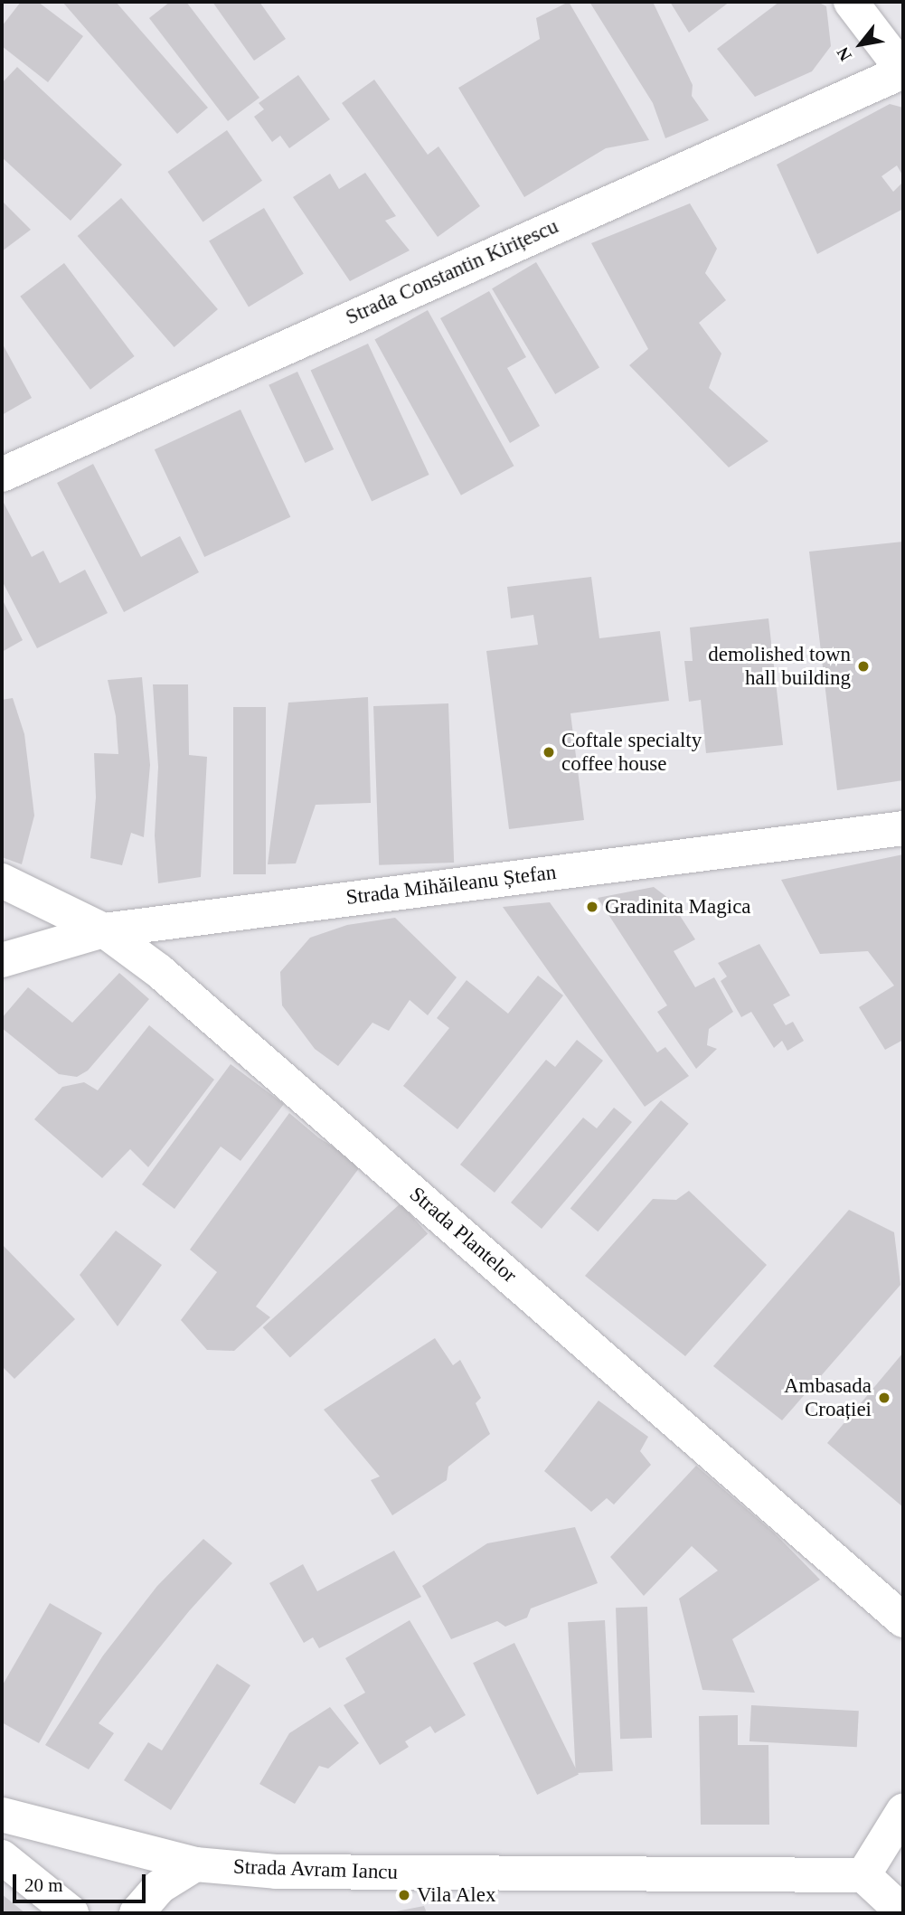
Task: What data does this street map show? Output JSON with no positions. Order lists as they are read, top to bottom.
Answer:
{
  "streets": {
    "street": [
      "Strada Constantin Kirițescu",
      "Strada Mihăileanu Ștefan",
      "Strada Plantelor",
      "Strada Avram Iancu"
    ]
  },
  "crossings": [
    ["Strada Mihăileanu Ștefan", "Strada Plantelor"]
  ],
  "places": [
    "demolished town hall building",
    "Coftale specialty coffee house",
    "Gradinita Magica",
    "Ambasada Croației",
    "Vila Alex"
  ],
  "scale_bar": "20 m",
  "north": "bottom left"
}
